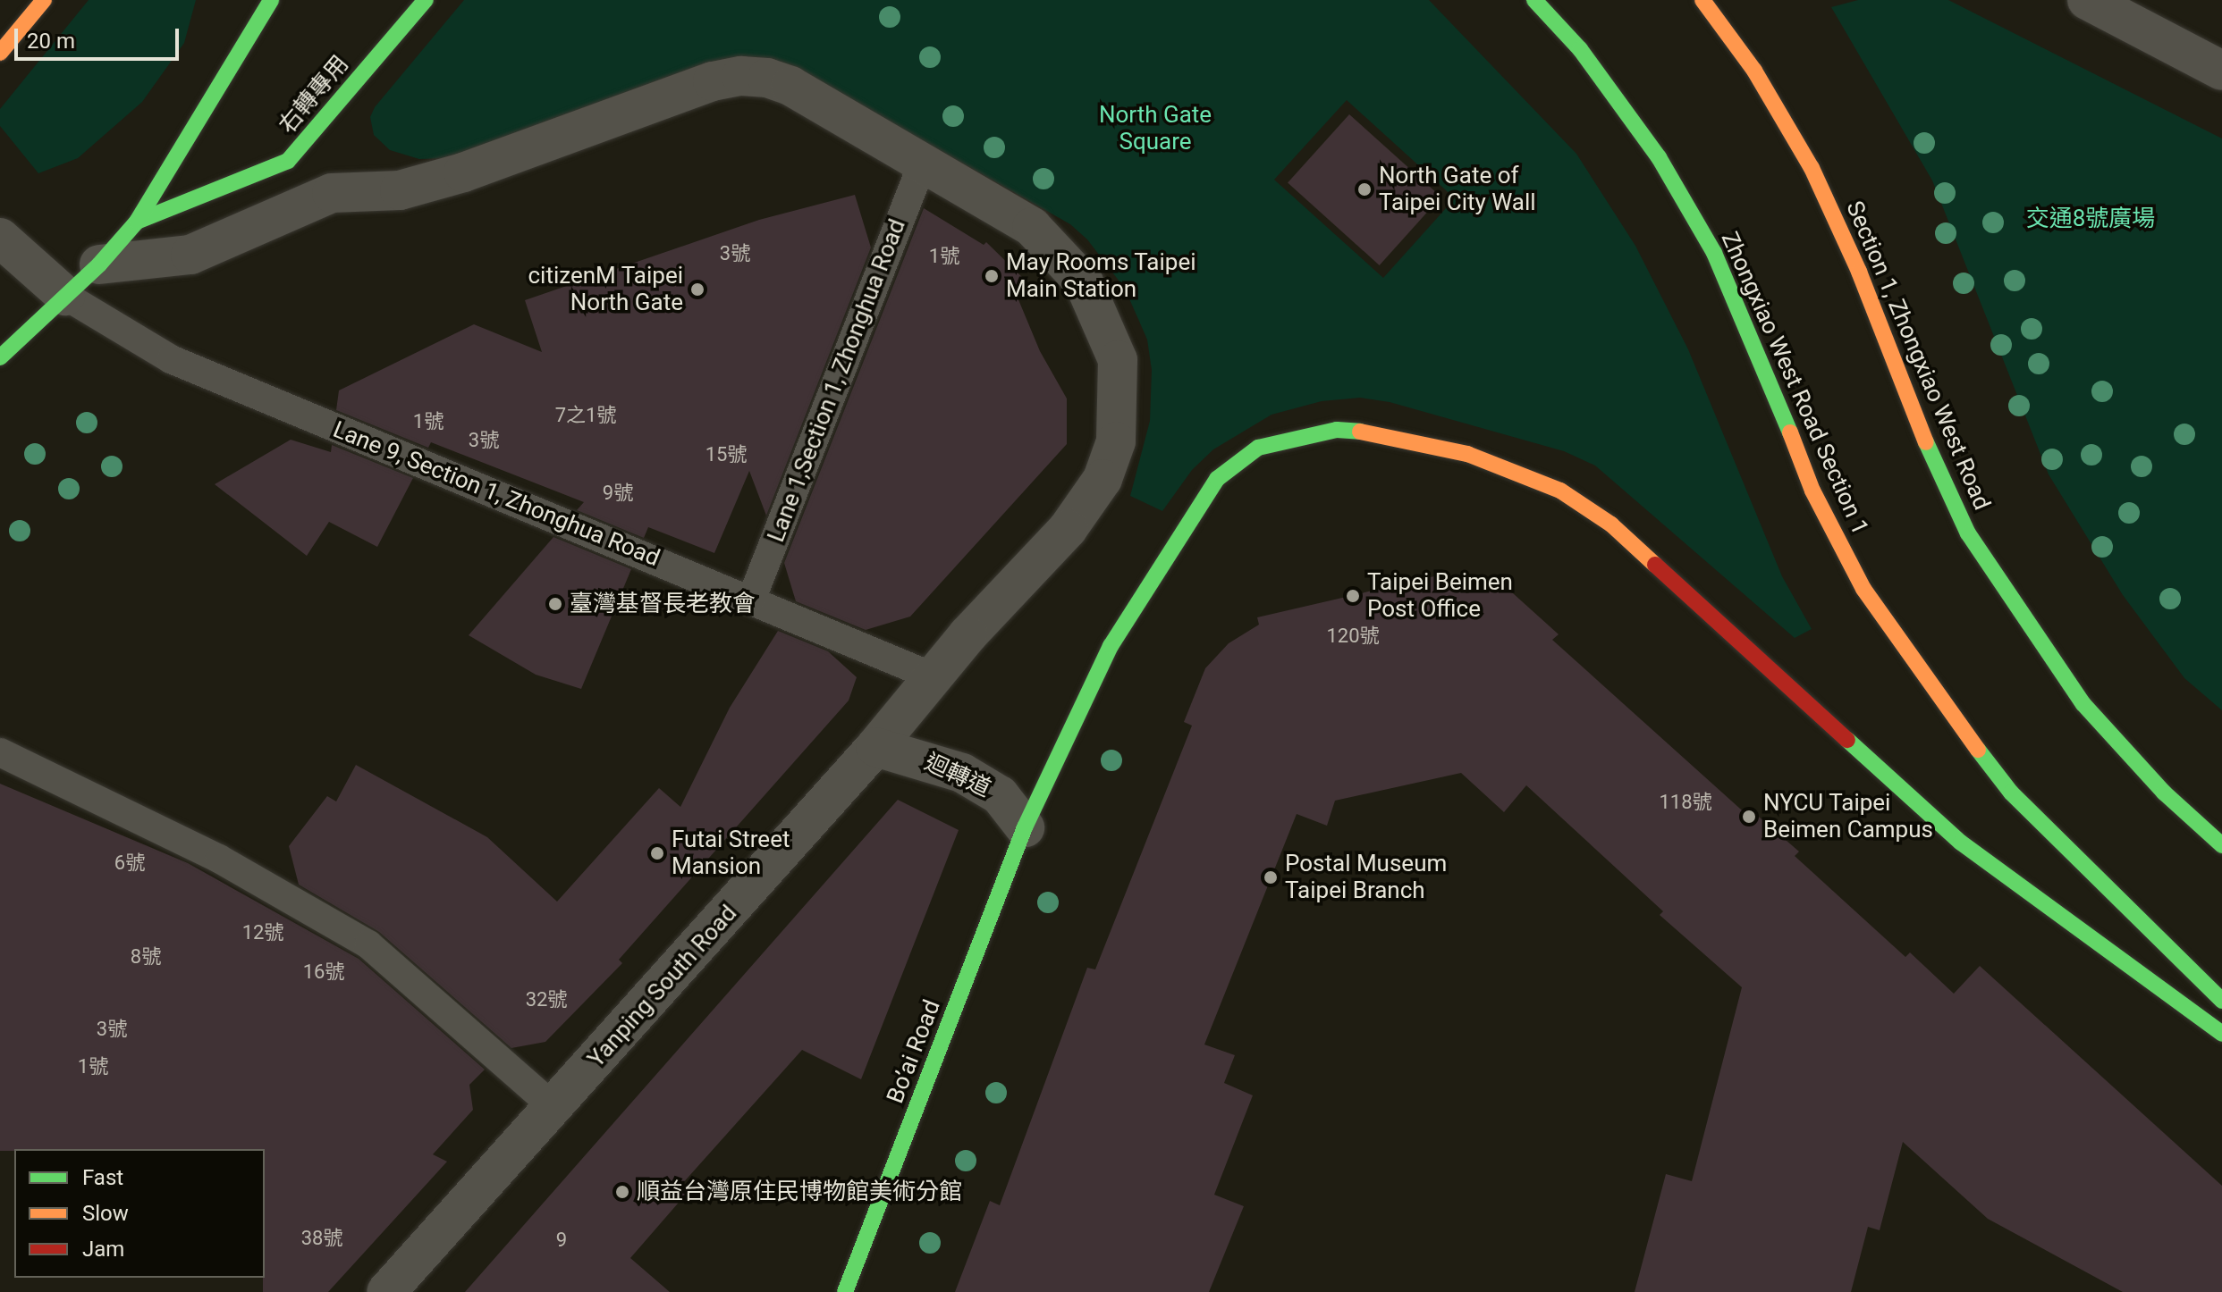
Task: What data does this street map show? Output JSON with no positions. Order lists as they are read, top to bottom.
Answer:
{
  "streets": {
    "main road": [
      "右轉專用",
      "Section 1, Zhongxiao West Road",
      "Zhongxiao West Road Section 1",
      "Bo’ai Road"
    ],
    "street": ["迴轉道", "Yanping South Road"],
    "lane": ["Lane 1,Section 1, Zhonghua Road", "Lane 9, Section 1, Zhonghua Road"]
  },
  "crossings": [
    ["Lane 1,Section 1, Zhonghua Road", "Lane 9, Section 1, Zhonghua Road"],
    ["Lane 1,Section 1, Zhonghua Road", "Yanping South Road"],
    ["Lane 9, Section 1, Zhonghua Road", "Yanping South Road"],
    ["迴轉道", "Yanping South Road"],
    ["迴轉道", "Bo’ai Road"]
  ],
  "parks": ["North Gate Square", "交通8號廣場"],
  "places": [
    "North Gate of Taipei City Wall",
    "May Rooms Taipei Main Station",
    "citizenM Taipei North Gate",
    "Taipei Beimen Post Office",
    "臺灣基督長老教會",
    "NYCU Taipei Beimen Campus",
    "Futai Street Mansion",
    "Postal Museum Taipei Branch",
    "順益台灣原住民博物館美術分館"
  ],
  "house_numbers": [
    "3號",
    "1號",
    "7之1號",
    "1號",
    "3號",
    "15號",
    "9號",
    "120號",
    "118號",
    "6號",
    "12號",
    "8號",
    "16號",
    "32號",
    "3號",
    "1號",
    "38號",
    "9"
  ],
  "legend": ["Fast", "Slow", "Jam"],
  "scale_bar": "20 m"
}
